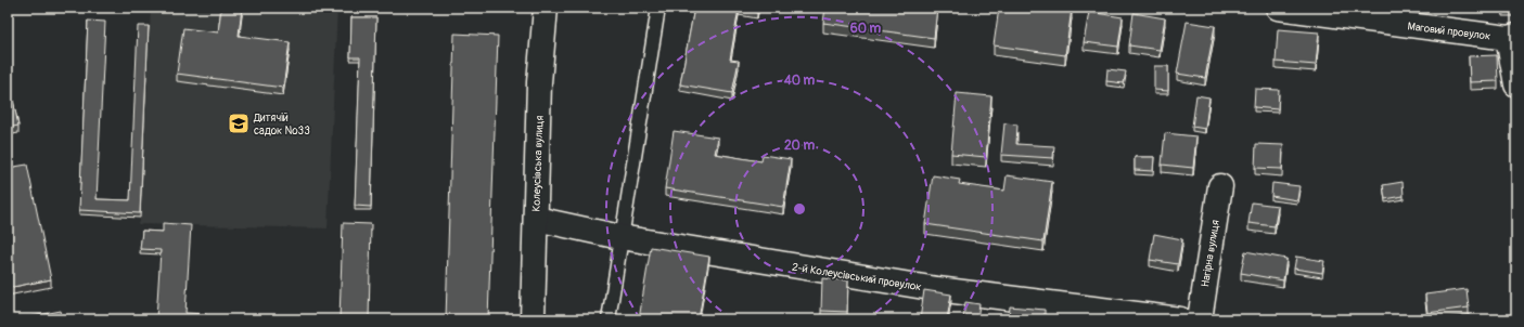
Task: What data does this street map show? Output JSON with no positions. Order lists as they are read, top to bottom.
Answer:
{
  "streets": {
    "street": [
      "Маговий провулок",
      "Колеусівська вулиця",
      "Нагірна вулиця",
      "2-й Колеусівський провулок"
    ]
  },
  "crossings": [
    ["Колеусівська вулиця", "2-й Колеусівський провулок"]
  ],
  "places": {
    "school or university": ["Дитячій садок №33"]
  },
  "rings": ["60 m", "40 m", "20 m"]
}
